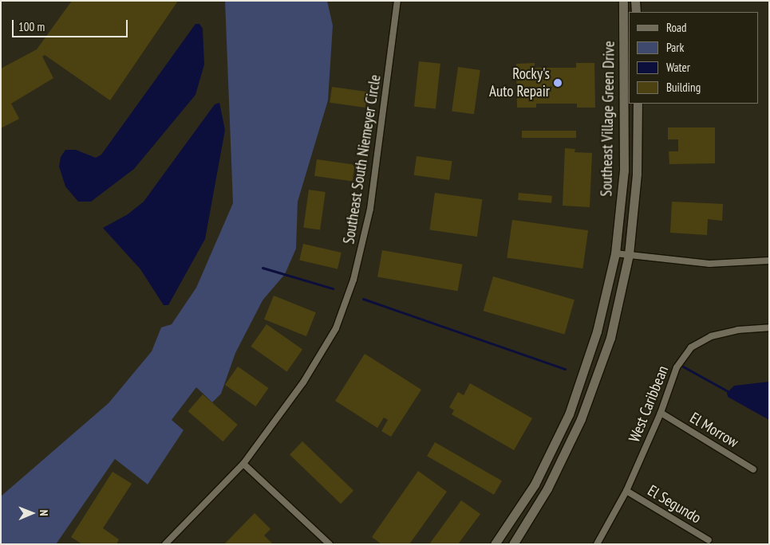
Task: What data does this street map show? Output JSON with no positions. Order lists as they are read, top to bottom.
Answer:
{
  "streets": {
    "street": [
      "Southeast Village Green Drive",
      "Southeast South Niemeyer Circle",
      "West Caribbean",
      "El Morrow",
      "El Segundo"
    ]
  },
  "crossings": [
    ["West Caribbean", "El Morrow"],
    ["West Caribbean", "El Segundo"]
  ],
  "places": ["Rocky's Auto Repair"],
  "legend": [
    "Road",
    "Park",
    "Water",
    "Building"
  ],
  "scale_bar": "100 m",
  "north": "right"
}
